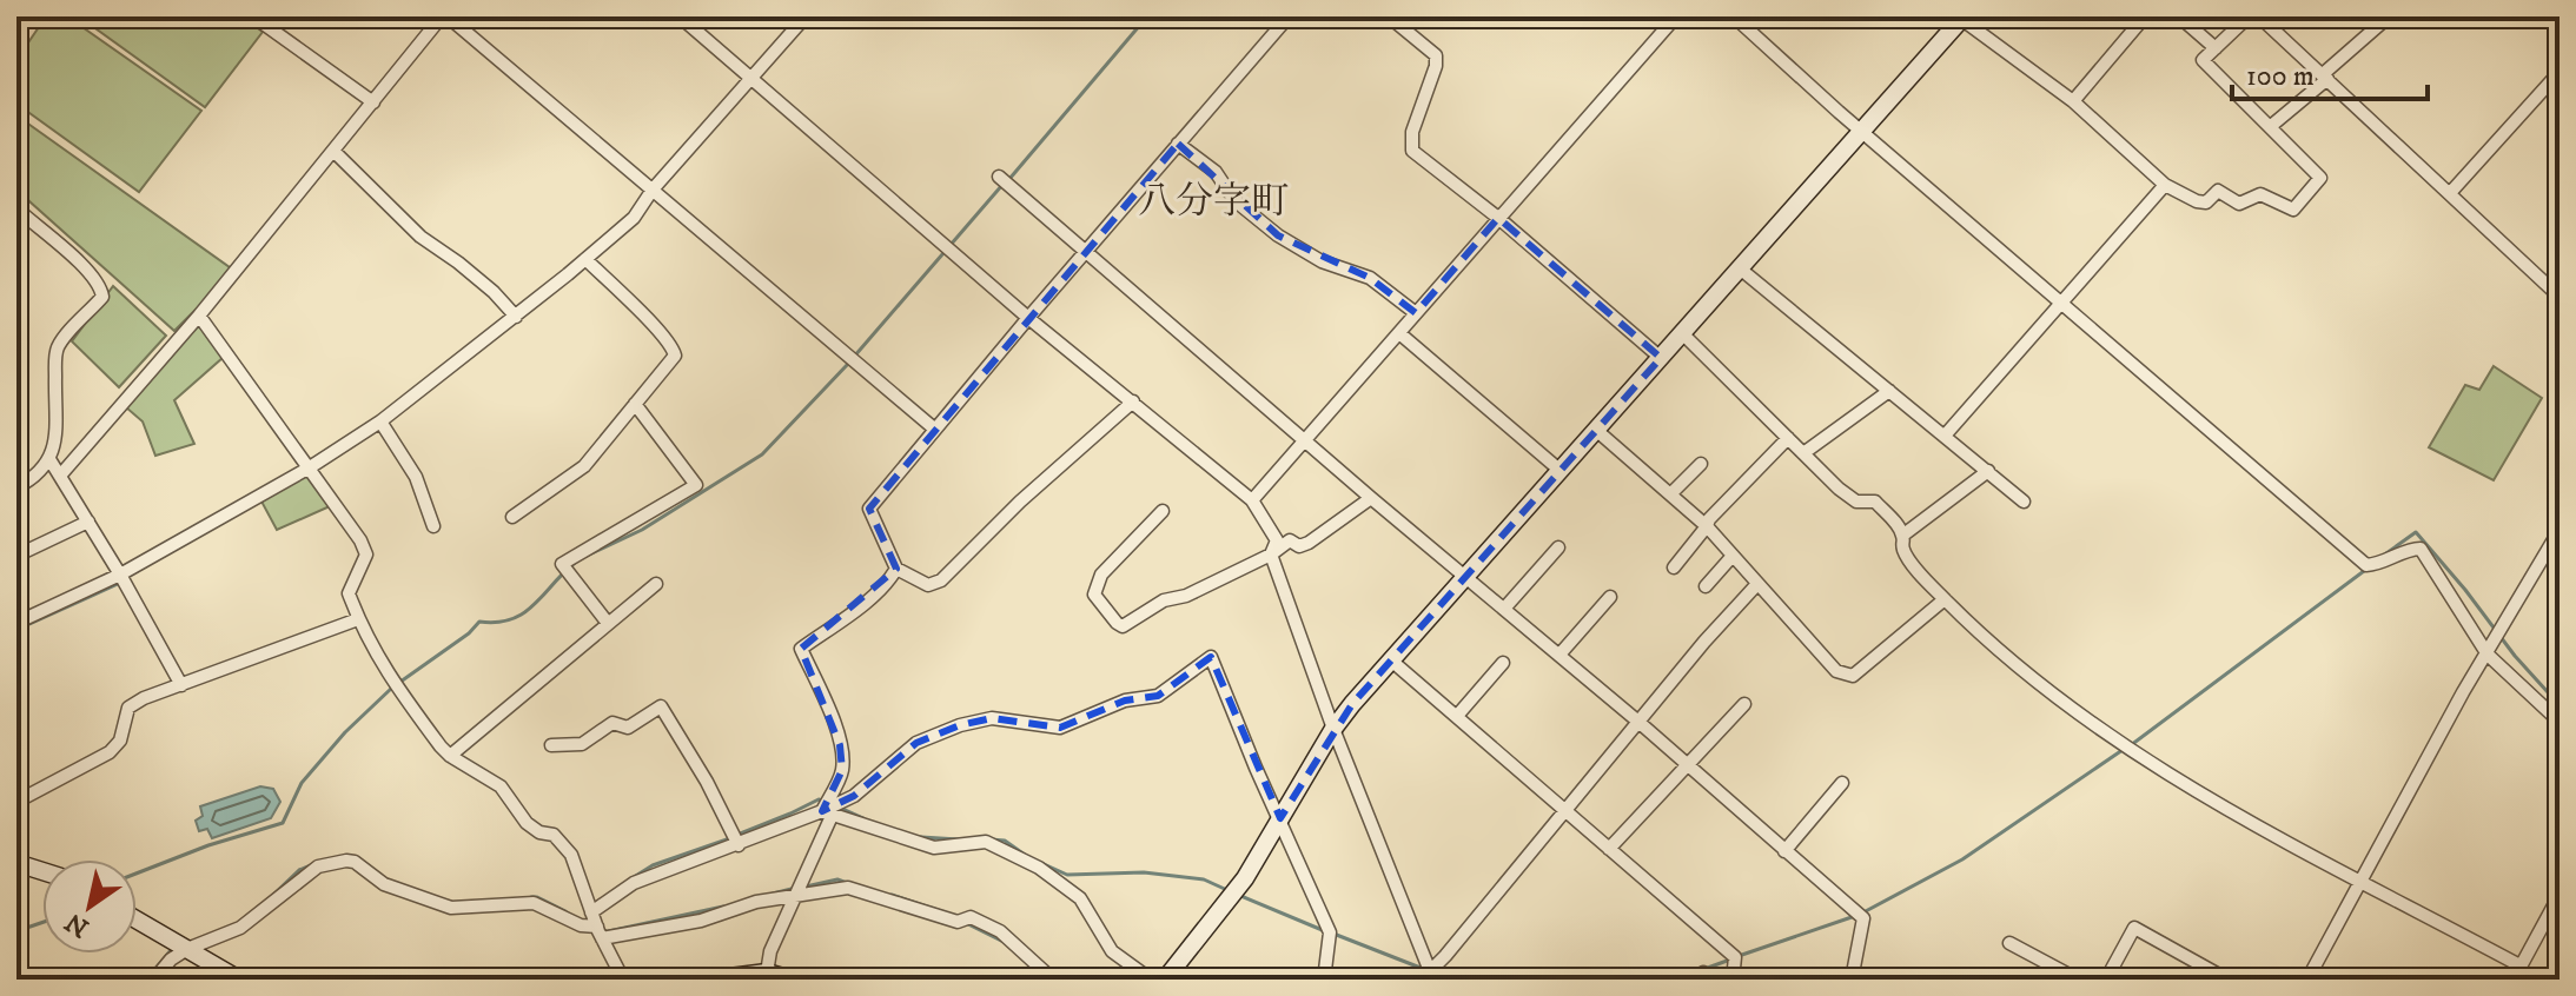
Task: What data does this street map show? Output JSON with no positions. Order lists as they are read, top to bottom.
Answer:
{
  "districts": ["八分字町"],
  "scale_bar": "100 m",
  "north": "bottom left"
}
